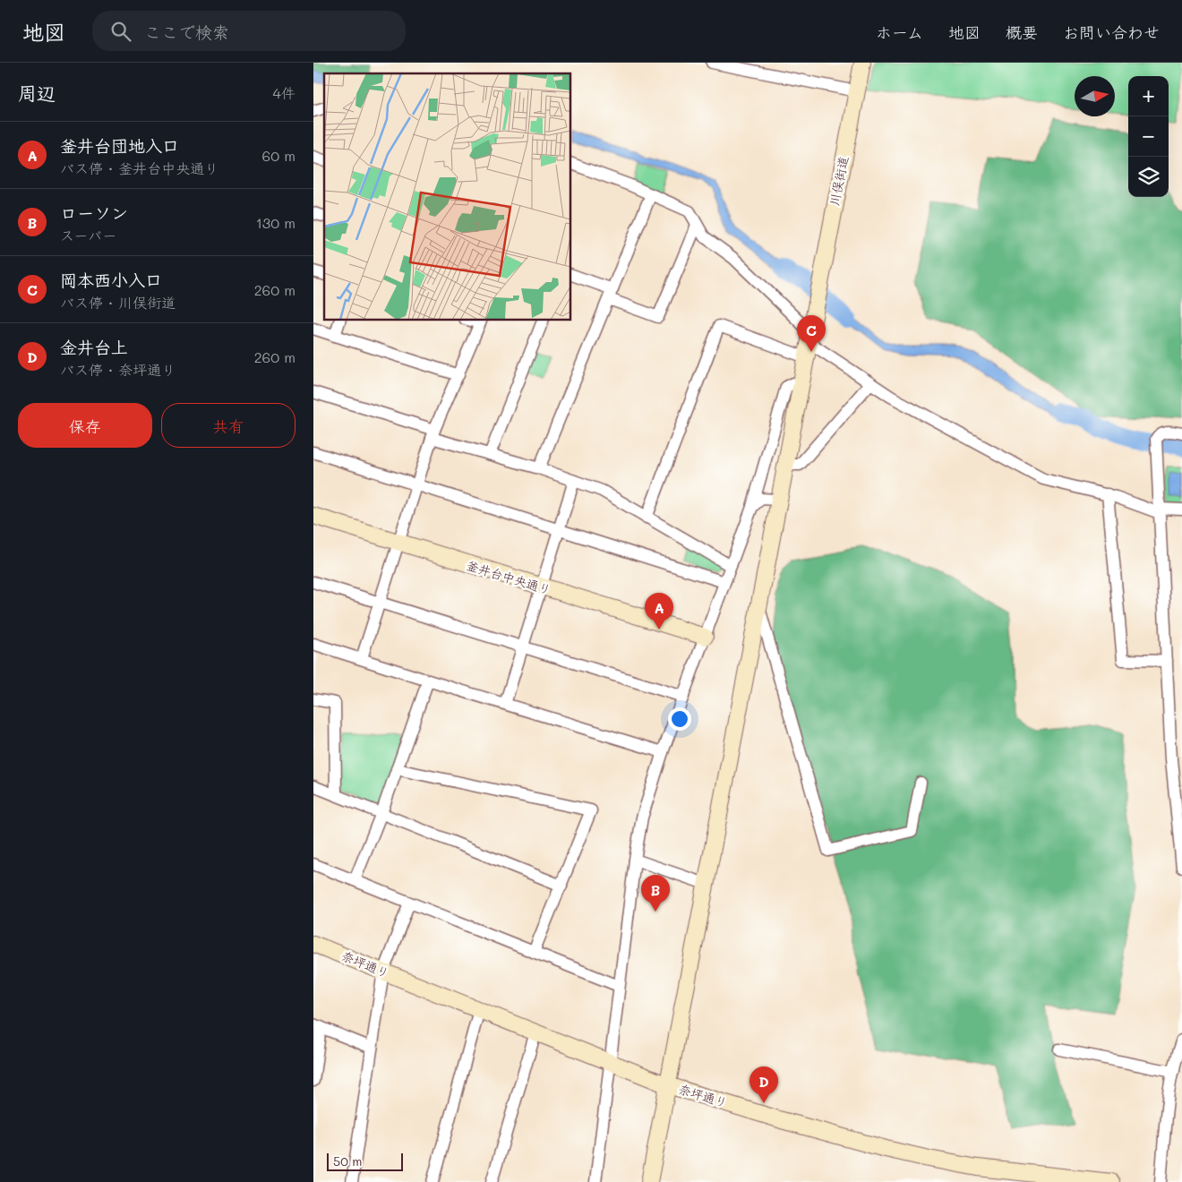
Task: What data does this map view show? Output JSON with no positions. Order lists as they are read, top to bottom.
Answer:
{
  "streets": {
    "street": ["川俣街道", "釜井台中央通り", "奈坪通り"]
  },
  "crossings": [
    ["川俣街道", "奈坪通り"]
  ],
  "scale_bar": "50 m",
  "north": "right",
  "page": {
    "header": "地図",
    "search": "ここで検索",
    "nav": [
      "ホーム",
      "地図",
      "概要",
      "お問い合わせ"
    ],
    "heading": ["周辺", "4件"],
    "map_buttons": ["+", "−"],
    "list": [
      {
        "mark": "A",
        "name": "釜井台団地入口",
        "note": "バス停 · 釜井台中央通り",
        "value": "60 m"
      },
      {
        "mark": "B",
        "name": "ローソン",
        "note": "スーパー",
        "value": "130 m"
      },
      {
        "mark": "C",
        "name": "岡本西小入口",
        "note": "バス停 · 川俣街道",
        "value": "260 m"
      },
      {
        "mark": "D",
        "name": "金井台上",
        "note": "バス停 · 奈坪通り",
        "value": "260 m"
      }
    ],
    "pins": [
      "C",
      "A",
      "B",
      "D"
    ],
    "buttons": ["保存", "共有"],
    "scale": "50 m"
  }
}
